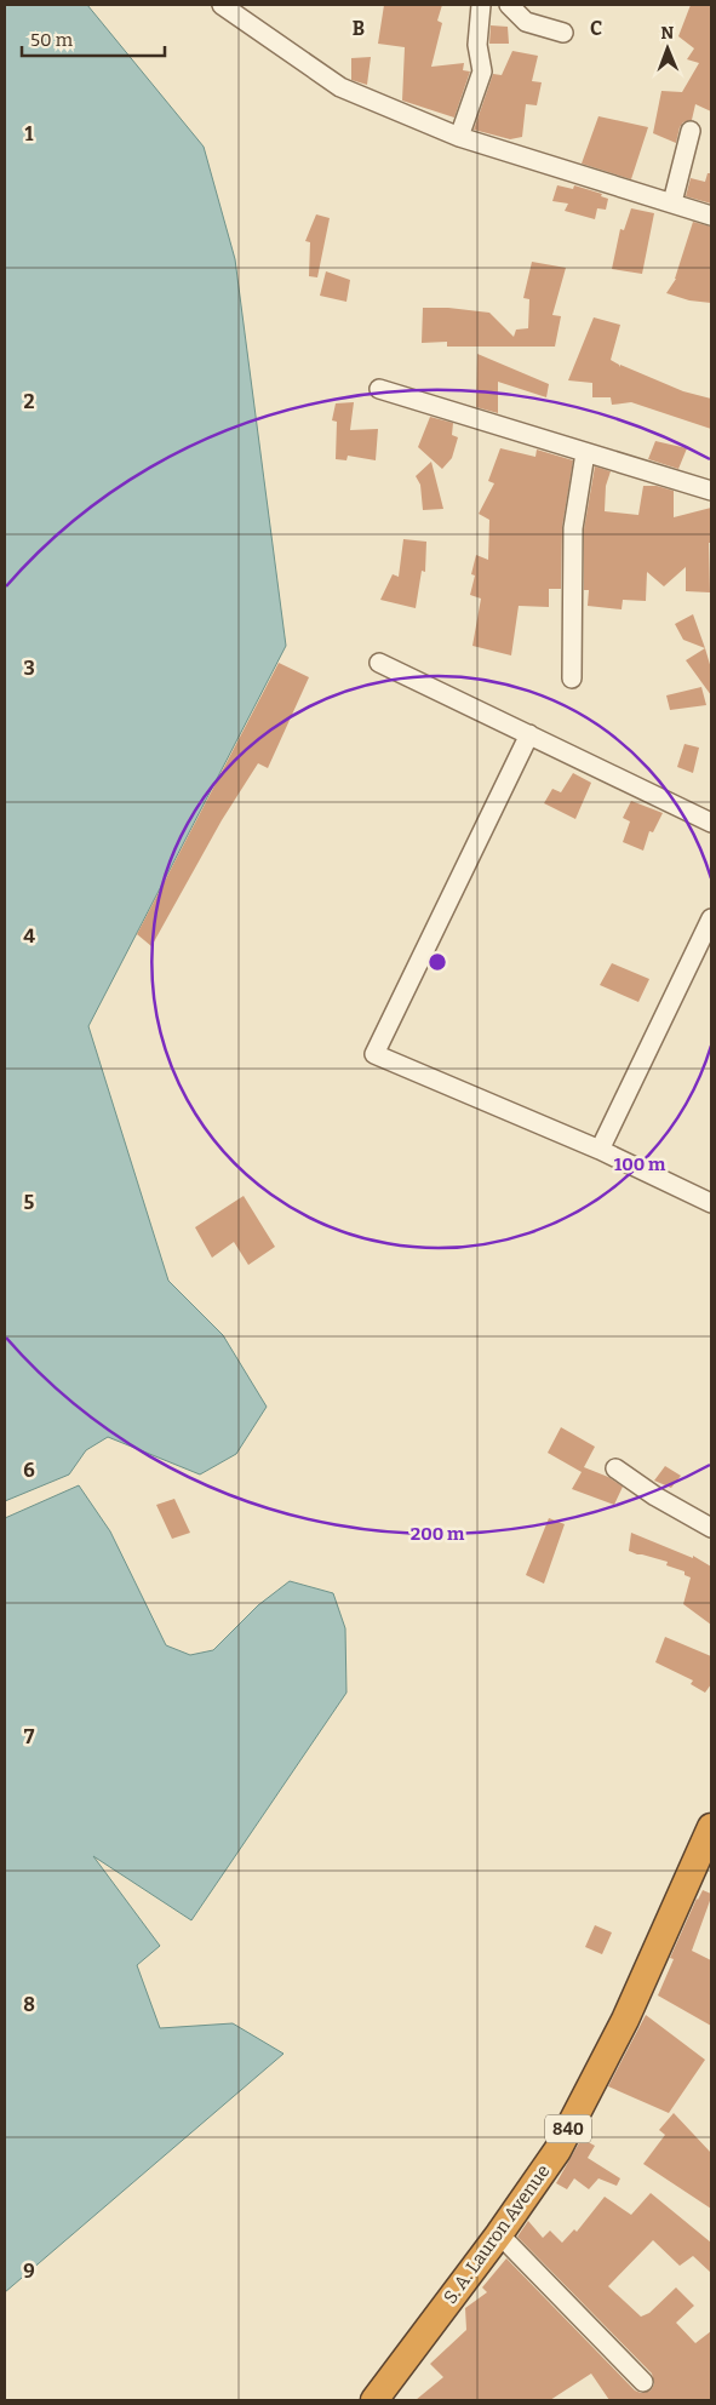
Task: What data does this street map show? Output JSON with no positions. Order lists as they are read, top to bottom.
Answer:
{
  "streets": {
    "highway": ["840", "S. A. Lauron Avenue"]
  },
  "scale_bar": "50 m",
  "north": "top",
  "grid": {
    "columns": ["B", "C"],
    "rows": [
      "1",
      "2",
      "3",
      "4",
      "5",
      "6",
      "7",
      "8",
      "9"
    ]
  },
  "rings": ["100 m", "200 m"]
}
